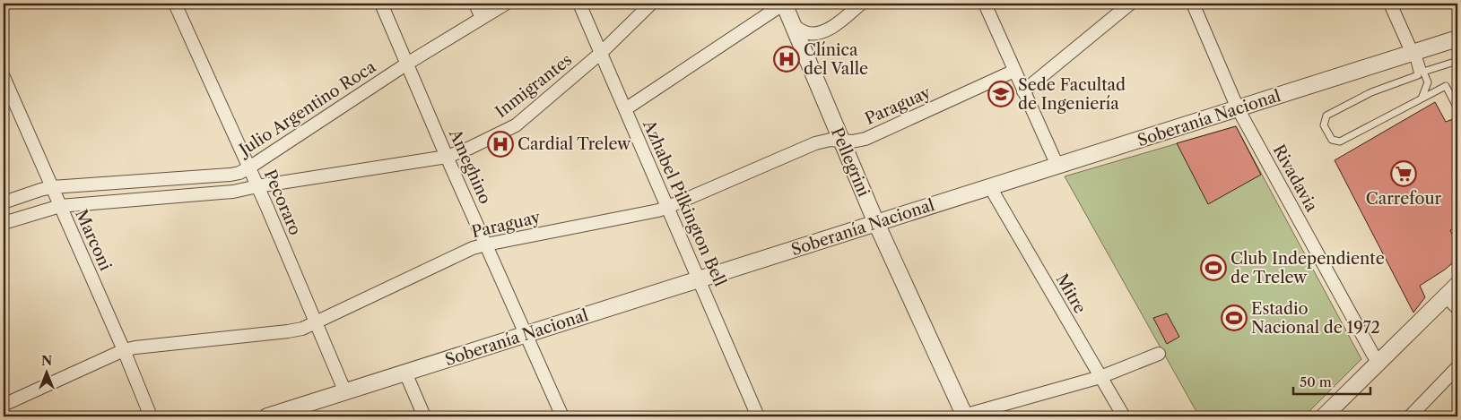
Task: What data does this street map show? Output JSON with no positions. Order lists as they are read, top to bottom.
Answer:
{
  "streets": {
    "street": [
      "Inmigrantes",
      "Paraguay",
      "Julio Argentino Roca",
      "Soberanía Nacional",
      "Pellegrini",
      "Ameghino",
      "Rivadavia",
      "Pecoraro",
      "Azhabel Pilkington Bell",
      "Marconi",
      "Mitre"
    ]
  },
  "crossings": [
    ["Inmigrantes", "Ameghino"],
    ["Inmigrantes", "Pecoraro"],
    ["Inmigrantes", "Azhabel Pilkington Bell"],
    ["Paraguay", "Pellegrini"],
    ["Paraguay", "Ameghino"],
    ["Paraguay", "Pecoraro"],
    ["Paraguay", "Azhabel Pilkington Bell"],
    ["Paraguay", "Marconi"],
    ["Julio Argentino Roca", "Ameghino"],
    ["Julio Argentino Roca", "Pecoraro"],
    ["Julio Argentino Roca", "Marconi"],
    ["Soberanía Nacional", "Pellegrini"],
    ["Soberanía Nacional", "Ameghino"],
    ["Soberanía Nacional", "Rivadavia"],
    ["Soberanía Nacional", "Pecoraro"],
    ["Soberanía Nacional", "Azhabel Pilkington Bell"],
    ["Soberanía Nacional", "Mitre"]
  ],
  "places": {
    "hospital": ["Clínica del Valle", "Cardial Trelew"],
    "school or university": ["Sede Facultad de Ingeniería"],
    "supermarket": ["Carrefour"],
    "sports": ["Club Independiente de Trelew", "Estadio Nacional de 1972"]
  },
  "scale_bar": "50 m",
  "north": "top"
}
